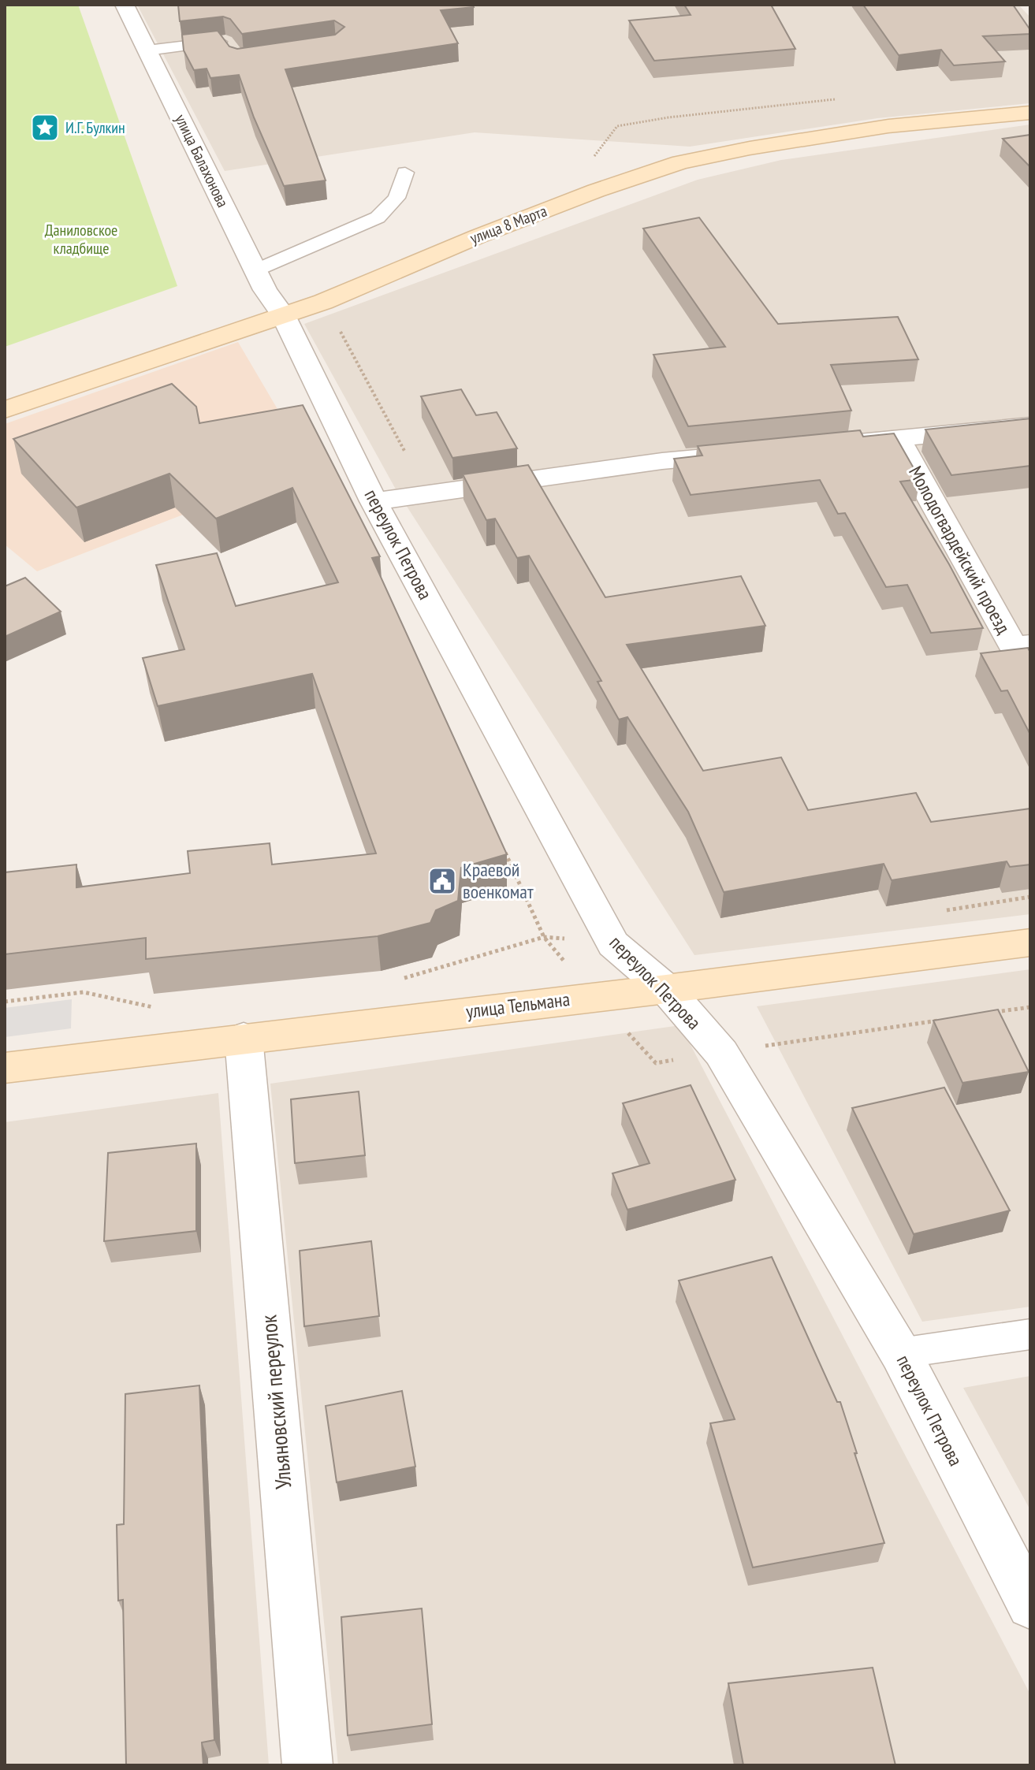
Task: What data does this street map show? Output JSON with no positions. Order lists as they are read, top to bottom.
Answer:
{
  "streets": {
    "street": [
      "улица Балахонова",
      "улица 8 Марта",
      "переулок Петрова",
      "Молодогвардейский проезд",
      "улица Тельмана",
      "Ульяновский переулок"
    ]
  },
  "crossings": [
    ["улица Балахонова", "улица 8 Марта"],
    ["улица Балахонова", "переулок Петрова"],
    ["улица 8 Марта", "переулок Петрова"],
    ["переулок Петрова", "улица Тельмана"],
    ["улица Тельмана", "Ульяновский переулок"]
  ],
  "parks": ["Даниловское кладбище"],
  "places": {
    "place": ["И.Г. Булкин"],
    "public building": ["Краевой военкомат"]
  }
}
